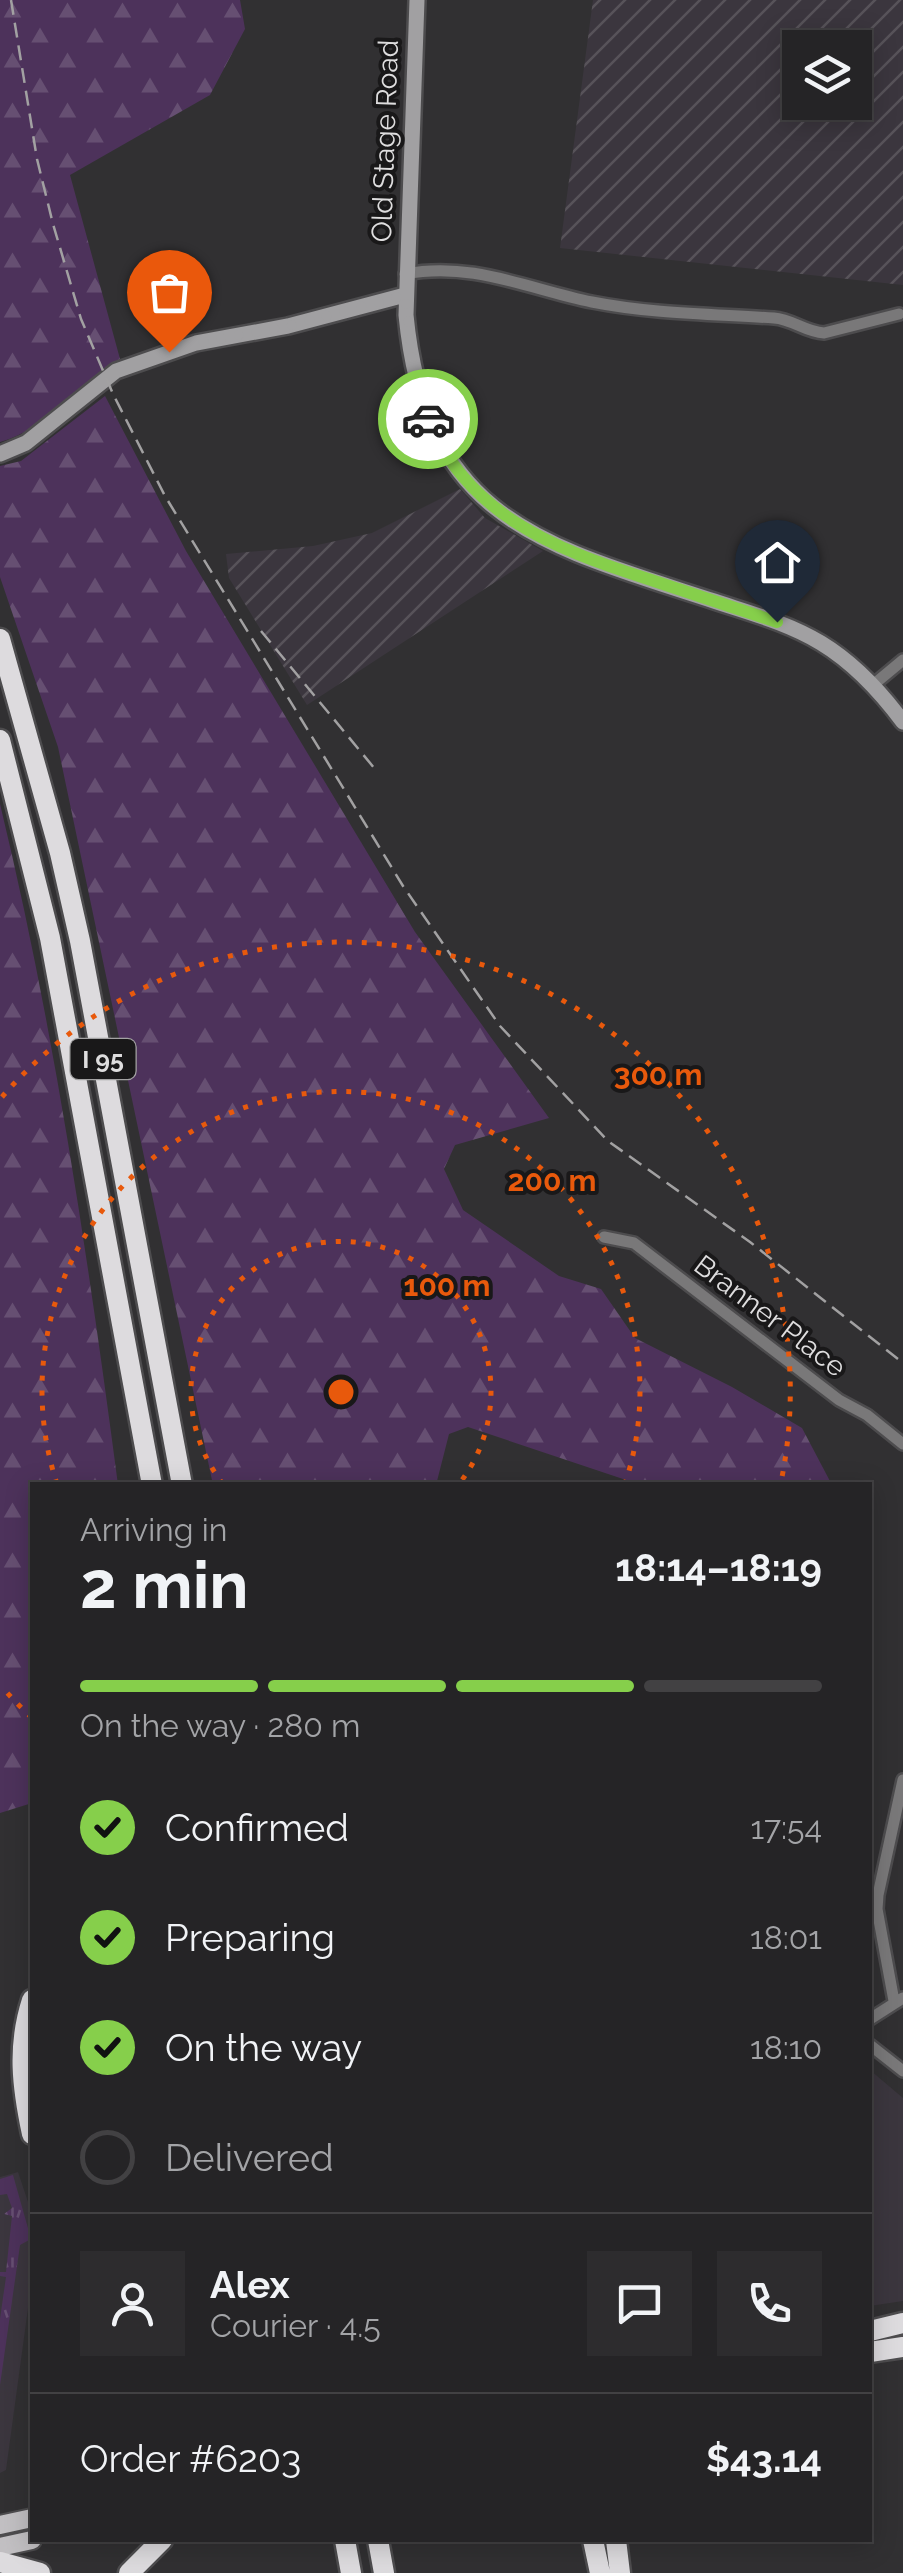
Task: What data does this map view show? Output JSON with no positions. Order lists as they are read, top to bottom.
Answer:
{
  "streets": {
    "highway": ["I 95"],
    "street": ["Old Stage Road", "Branner Place"]
  },
  "page": {
    "heading": ["2 min", "Arriving in", "18:14–18:19"],
    "panel": [
      "Alex",
      "Courier · 4.5",
      "Order #6203",
      "$43.14"
    ],
    "bar": "On the way · 280 m",
    "list": [
      ["Confirmed", "17:54"],
      ["Preparing", "18:01"],
      ["On the way", "18:10"],
      "Delivered"
    ]
  },
  "rings": ["300 m", "200 m", "100 m"]
}
